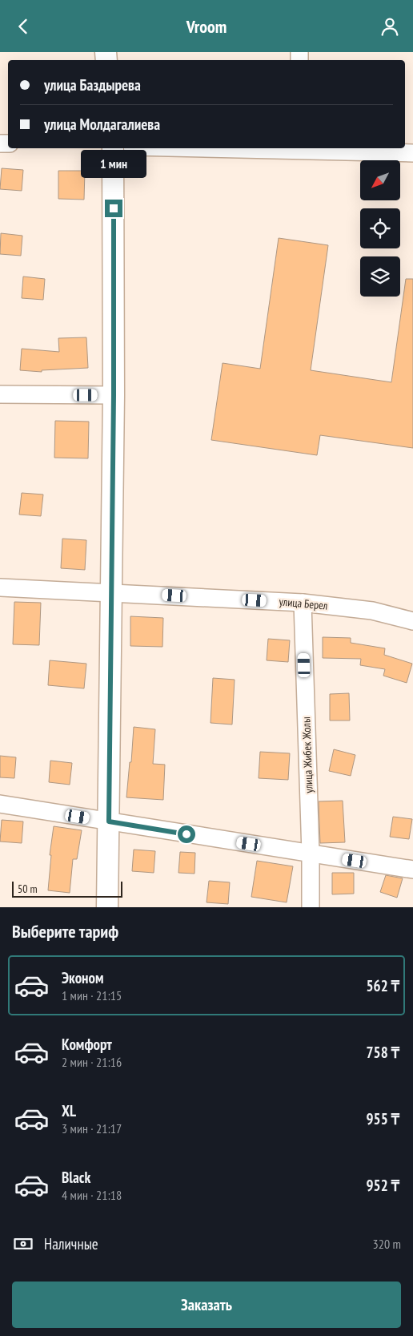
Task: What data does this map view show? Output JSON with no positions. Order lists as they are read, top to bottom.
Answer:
{
  "streets": {
    "street": ["улица Берел", "улица Жибек Жолы"]
  },
  "crossings": [
    ["улица Берел", "улица Жибек Жолы"]
  ],
  "scale_bar": "50 m",
  "north": "bottom left",
  "page": {
    "header": "Vroom",
    "banner": ["улица Баздырева", "улица Молдагалиева"],
    "bubble": "1 мин",
    "scale": "50 m",
    "heading": "Выберите тариф",
    "list": [
      {
        "name": "Эконом",
        "note": "1 мин · 21:15",
        "value": "562 ₸"
      },
      {
        "name": "Комфорт",
        "note": "2 мин · 21:16",
        "value": "758 ₸"
      },
      {
        "name": "XL",
        "note": "3 мин · 21:17",
        "value": "955 ₸"
      },
      {
        "name": "Black",
        "note": "4 мин · 21:18",
        "value": "952 ₸"
      }
    ],
    "pay": ["Наличные", "320 m"],
    "buttons": "Заказать"
  }
}
